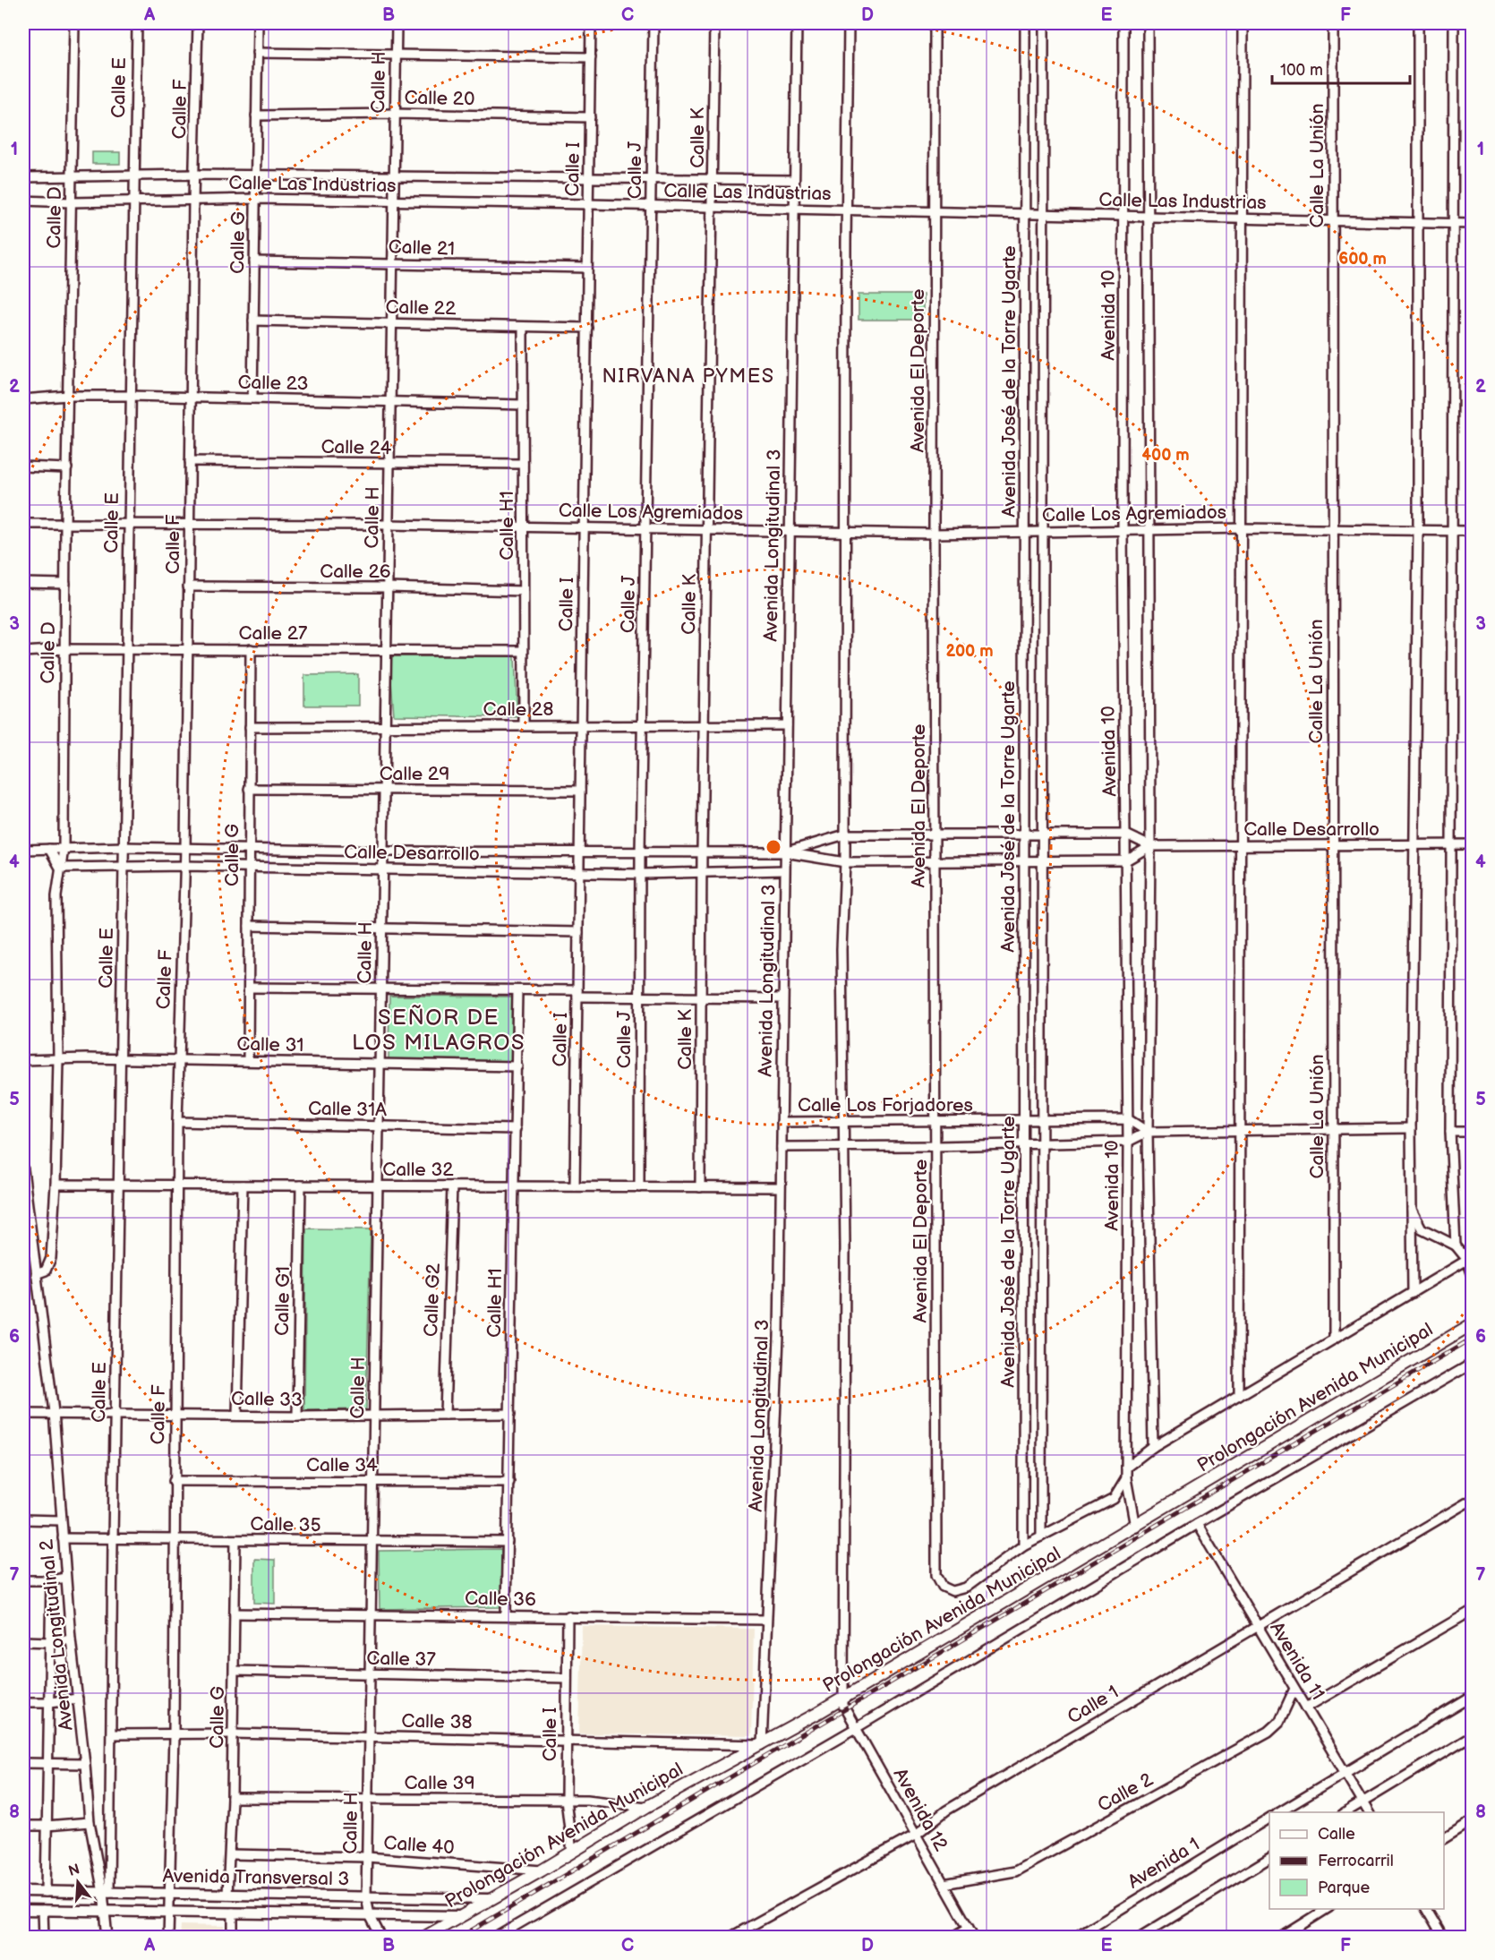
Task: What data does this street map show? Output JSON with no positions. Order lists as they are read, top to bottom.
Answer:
{
  "streets": {
    "main road": ["Prolongación Avenida Municipal"],
    "street": [
      "Calle H",
      "Calle E",
      "Calle 20",
      "Calle F",
      "Calle K",
      "Calle La Unión",
      "Calle I",
      "Calle J",
      "Calle Las Industrias",
      "Calle D",
      "Calle G",
      "Calle 21",
      "Calle 22",
      "Avenida 10",
      "Avenida El Deporte",
      "Avenida José de la Torre Ugarte",
      "Calle 23",
      "Calle 24",
      "Calle Los Agremiados",
      "Calle H1",
      "Avenida Longitudinal 3",
      "Calle 26",
      "Calle 27",
      "Calle 28",
      "Calle 29",
      "Calle Desarrollo",
      "Calle 31",
      "Calle Los Forjadores",
      "Calle 31A",
      "Calle 32",
      "Calle G2",
      "Calle G1",
      "Calle 33",
      "Calle 34",
      "Calle 35",
      "Calle 36",
      "Avenida Longitudinal 2",
      "Calle 37",
      "Avenida 11",
      "Calle 1",
      "Calle 38",
      "Calle 39",
      "Calle 2",
      "Avenida 12",
      "Calle 40",
      "Avenida 1",
      "Avenida Transversal 3"
    ]
  },
  "crossings": [
    ["Calle H", "Calle 20"],
    ["Calle H", "Calle Las Industrias"],
    ["Calle H", "Calle 21"],
    ["Calle H", "Calle 22"],
    ["Calle H", "Calle 23"],
    ["Calle H", "Calle 24"],
    ["Calle H", "Calle Los Agremiados"],
    ["Calle H", "Calle 26"],
    ["Calle H", "Calle 27"],
    ["Calle H", "Calle 28"],
    ["Calle H", "Calle 29"],
    ["Calle H", "Calle Desarrollo"],
    ["Calle H", "Calle 31"],
    ["Calle H", "Calle 31A"],
    ["Calle H", "Calle 32"],
    ["Calle H", "Calle 33"],
    ["Calle H", "Calle 34"],
    ["Calle H", "Calle 35"],
    ["Calle H", "Calle 36"],
    ["Calle H", "Calle 37"],
    ["Calle H", "Calle 38"],
    ["Calle H", "Calle 39"],
    ["Calle H", "Calle 40"],
    ["Calle H", "Avenida Transversal 3"],
    ["Calle E", "Calle Las Industrias"],
    ["Calle E", "Calle 23"],
    ["Calle E", "Calle Los Agremiados"],
    ["Calle E", "Calle 27"],
    ["Calle E", "Calle Desarrollo"],
    ["Calle E", "Calle 31"],
    ["Calle E", "Calle 32"],
    ["Calle E", "Calle 33"],
    ["Calle E", "Calle 35"],
    ["Calle E", "Avenida Longitudinal 2"],
    ["Calle E", "Calle 38"],
    ["Calle E", "Avenida Transversal 3"],
    ["Calle 20", "Calle I"],
    ["Calle 20", "Calle G"],
    ["Calle F", "Calle Las Industrias"],
    ["Calle F", "Calle 23"],
    ["Calle F", "Calle 24"],
    ["Calle F", "Calle Los Agremiados"],
    ["Calle F", "Calle 26"],
    ["Calle F", "Calle 27"],
    ["Calle F", "Calle Desarrollo"],
    ["Calle F", "Calle 31"],
    ["Calle F", "Calle 31A"],
    ["Calle F", "Calle 32"],
    ["Calle F", "Calle 33"],
    ["Calle F", "Calle 34"],
    ["Calle F", "Calle 35"],
    ["Calle F", "Calle 38"],
    ["Calle F", "Avenida Transversal 3"],
    ["Calle K", "Calle Las Industrias"],
    ["Calle K", "Calle Los Agremiados"],
    ["Calle K", "Calle 28"],
    ["Calle K", "Calle Desarrollo"],
    ["Calle K", "Calle 32"],
    ["Calle La Unión", "Calle Las Industrias"],
    ["Calle La Unión", "Calle Los Agremiados"],
    ["Calle La Unión", "Calle Desarrollo"],
    ["Calle I", "Calle Las Industrias"],
    ["Calle I", "Calle 21"],
    ["Calle I", "Calle 22"],
    ["Calle I", "Calle Los Agremiados"],
    ["Calle I", "Calle 28"],
    ["Calle I", "Calle 29"],
    ["Calle I", "Calle Desarrollo"],
    ["Calle I", "Calle 32"],
    ["Calle I", "Prolongación Avenida Municipal"],
    ["Calle I", "Calle 36"],
    ["Calle I", "Calle 37"],
    ["Calle I", "Calle 38"],
    ["Calle I", "Calle 39"],
    ["Calle J", "Calle Las Industrias"],
    ["Calle J", "Calle Los Agremiados"],
    ["Calle J", "Calle 28"],
    ["Calle J", "Calle Desarrollo"],
    ["Calle J", "Calle 32"],
    ["Calle Las Industrias", "Calle D"],
    ["Calle Las Industrias", "Calle G"],
    ["Calle Las Industrias", "Avenida 10"],
    ["Calle Las Industrias", "Avenida El Deporte"],
    ["Calle Las Industrias", "Avenida José de la Torre Ugarte"],
    ["Calle Las Industrias", "Avenida Longitudinal 3"],
    ["Calle Las Industrias", "Avenida 12"],
    ["Calle D", "Calle 23"],
    ["Calle D", "Calle Los Agremiados"],
    ["Calle D", "Calle 27"],
    ["Calle D", "Calle Desarrollo"],
    ["Calle D", "Calle 31"],
    ["Calle D", "Calle 32"],
    ["Calle D", "Avenida Longitudinal 2"],
    ["Calle G", "Calle 21"],
    ["Calle G", "Calle 22"],
    ["Calle G", "Calle 23"],
    ["Calle G", "Calle 27"],
    ["Calle G", "Calle 28"],
    ["Calle G", "Calle 29"],
    ["Calle G", "Calle Desarrollo"],
    ["Calle G", "Calle 31"],
    ["Calle G", "Calle 35"],
    ["Calle G", "Calle 36"],
    ["Calle G", "Calle 37"],
    ["Calle G", "Calle 38"],
    ["Calle G", "Calle 39"],
    ["Calle G", "Calle 40"],
    ["Calle G", "Avenida Transversal 3"],
    ["Calle 22", "Calle H1"],
    ["Avenida 10", "Calle Los Agremiados"],
    ["Avenida 10", "Calle Desarrollo"],
    ["Avenida 10", "Calle Los Forjadores"],
    ["Avenida 10", "Prolongación Avenida Municipal"],
    ["Avenida El Deporte", "Avenida José de la Torre Ugarte"],
    ["Avenida El Deporte", "Calle Los Agremiados"],
    ["Avenida El Deporte", "Calle Desarrollo"],
    ["Avenida El Deporte", "Calle Los Forjadores"],
    ["Avenida José de la Torre Ugarte", "Calle Los Agremiados"],
    ["Avenida José de la Torre Ugarte", "Calle Desarrollo"],
    ["Avenida José de la Torre Ugarte", "Calle Los Forjadores"],
    ["Calle 23", "Calle H1"],
    ["Calle 24", "Calle H1"],
    ["Calle Los Agremiados", "Calle H1"],
    ["Calle Los Agremiados", "Avenida Longitudinal 3"],
    ["Calle Los Agremiados", "Avenida 12"],
    ["Calle H1", "Calle 26"],
    ["Calle H1", "Calle 27"],
    ["Calle H1", "Calle 28"],
    ["Calle H1", "Calle 31"],
    ["Calle H1", "Calle 31A"],
    ["Calle H1", "Calle 32"],
    ["Calle H1", "Calle 33"],
    ["Calle H1", "Calle 34"],
    ["Calle H1", "Calle 35"],
    ["Calle H1", "Calle 36"],
    ["Avenida Longitudinal 3", "Calle 28"],
    ["Avenida Longitudinal 3", "Calle Desarrollo"],
    ["Avenida Longitudinal 3", "Calle Los Forjadores"],
    ["Avenida Longitudinal 3", "Calle 32"],
    ["Avenida Longitudinal 3", "Prolongación Avenida Municipal"],
    ["Avenida Longitudinal 3", "Calle 36"],
    ["Avenida Longitudinal 3", "Calle 38"],
    ["Calle Desarrollo", "Avenida 12"],
    ["Calle Los Forjadores", "Avenida 12"],
    ["Calle 32", "Calle G2"],
    ["Calle 32", "Calle G1"],
    ["Calle G2", "Calle 33"],
    ["Calle G1", "Calle 33"],
    ["Prolongación Avenida Municipal", "Calle 38"],
    ["Prolongación Avenida Municipal", "Calle 39"],
    ["Prolongación Avenida Municipal", "Avenida 12"],
    ["Prolongación Avenida Municipal", "Calle 40"],
    ["Prolongación Avenida Municipal", "Avenida Transversal 3"],
    ["Calle 33", "Avenida Longitudinal 2"],
    ["Calle 35", "Avenida Longitudinal 2"],
    ["Avenida Longitudinal 2", "Avenida Transversal 3"],
    ["Avenida 11", "Calle 1"],
    ["Avenida 11", "Calle 2"],
    ["Calle 1", "Avenida 12"],
    ["Calle 2", "Avenida 12"]
  ],
  "districts": ["NIRVANA PYMES", "SEÑOR DE LOS MILAGROS"],
  "legend": ["Calle", "Ferrocarril", "Parque"],
  "scale_bar": "100 m",
  "north": "top",
  "grid": {
    "columns": [
      "A",
      "B",
      "C",
      "D",
      "E",
      "F"
    ],
    "rows": [
      "1",
      "2",
      "3",
      "4",
      "5",
      "6",
      "7",
      "8"
    ]
  },
  "rings": ["600 m", "400 m", "200 m"]
}
